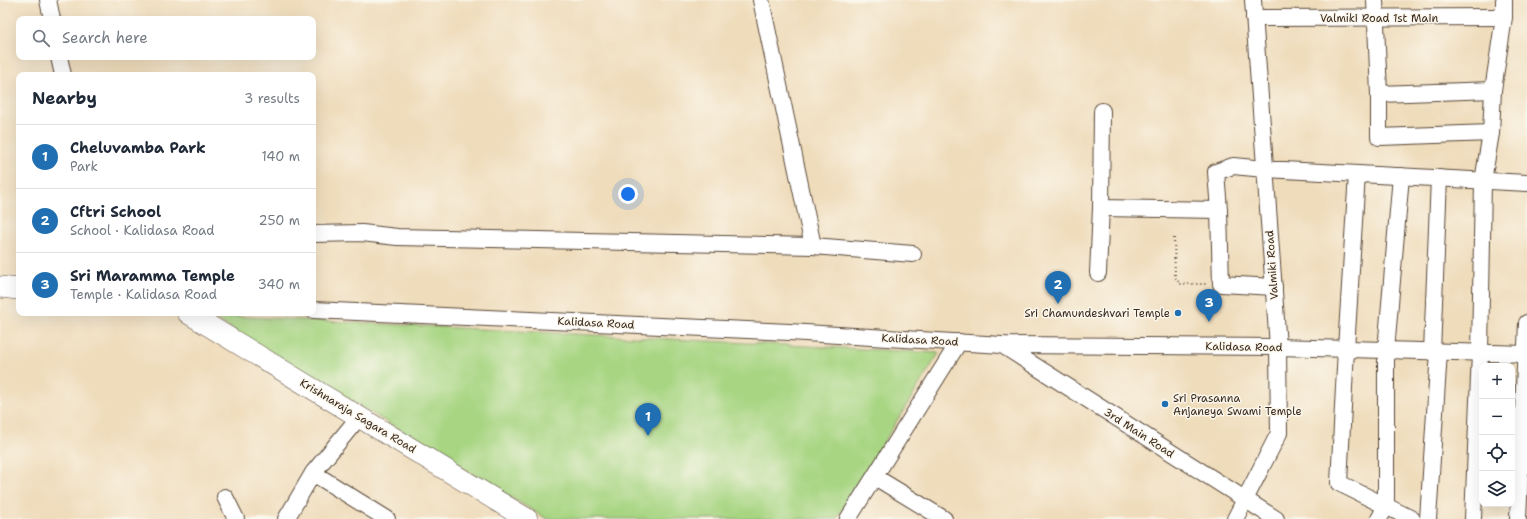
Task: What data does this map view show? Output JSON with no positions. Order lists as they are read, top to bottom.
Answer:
{
  "streets": {
    "main road": ["Krishnaraja Sagara Road"],
    "street": [
      "Valmiki Road 1st Main",
      "Valmiki Road",
      "Kalidasa Road",
      "3rd Main Road"
    ]
  },
  "crossings": [
    ["Valmiki Road 1st Main", "Valmiki Road"],
    ["Valmiki Road", "Kalidasa Road"],
    ["Valmiki Road", "3rd Main Road"],
    ["Kalidasa Road", "3rd Main Road"]
  ],
  "places": ["Sri Chamundeshvari Temple", "Sri Prasanna Anjaneya Swami Temple"],
  "page": {
    "search": "Search here",
    "heading": ["Nearby", "3 results"],
    "list": [
      {
        "mark": "1",
        "name": "Cheluvamba Park",
        "note": "Park",
        "value": "140 m"
      },
      {
        "mark": "2",
        "name": "Cftri School",
        "note": "School · Kalidasa Road",
        "value": "250 m"
      },
      {
        "mark": "3",
        "name": "Sri Maramma Temple",
        "note": "Temple · Kalidasa Road",
        "value": "340 m"
      }
    ],
    "pins": ["2", "3", "1"],
    "map_buttons": ["+", "−"]
  }
}
